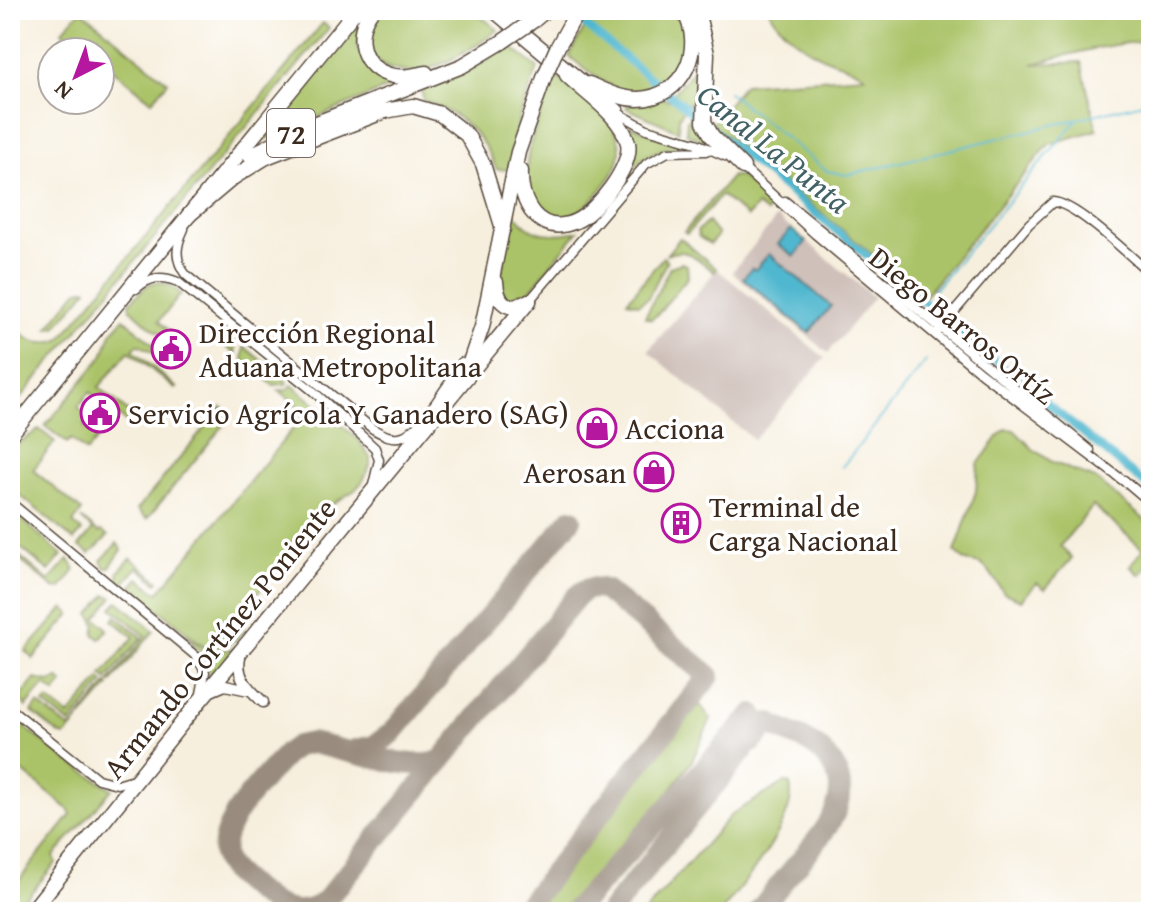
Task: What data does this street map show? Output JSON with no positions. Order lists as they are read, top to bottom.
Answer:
{
  "streets": {
    "highway": ["72", "Armando Cortínez Poniente"],
    "street": ["Diego Barros Ortíz"]
  },
  "water": ["Canal La Punta"],
  "places": {
    "public building": ["Dirección Regional Aduana Metropolitana", "Servicio Agrícola Y Ganadero (SAG)"],
    "shop": ["Acciona", "Aerosan"],
    "building": ["Terminal de Carga Nacional"]
  },
  "north": "bottom left"
}
